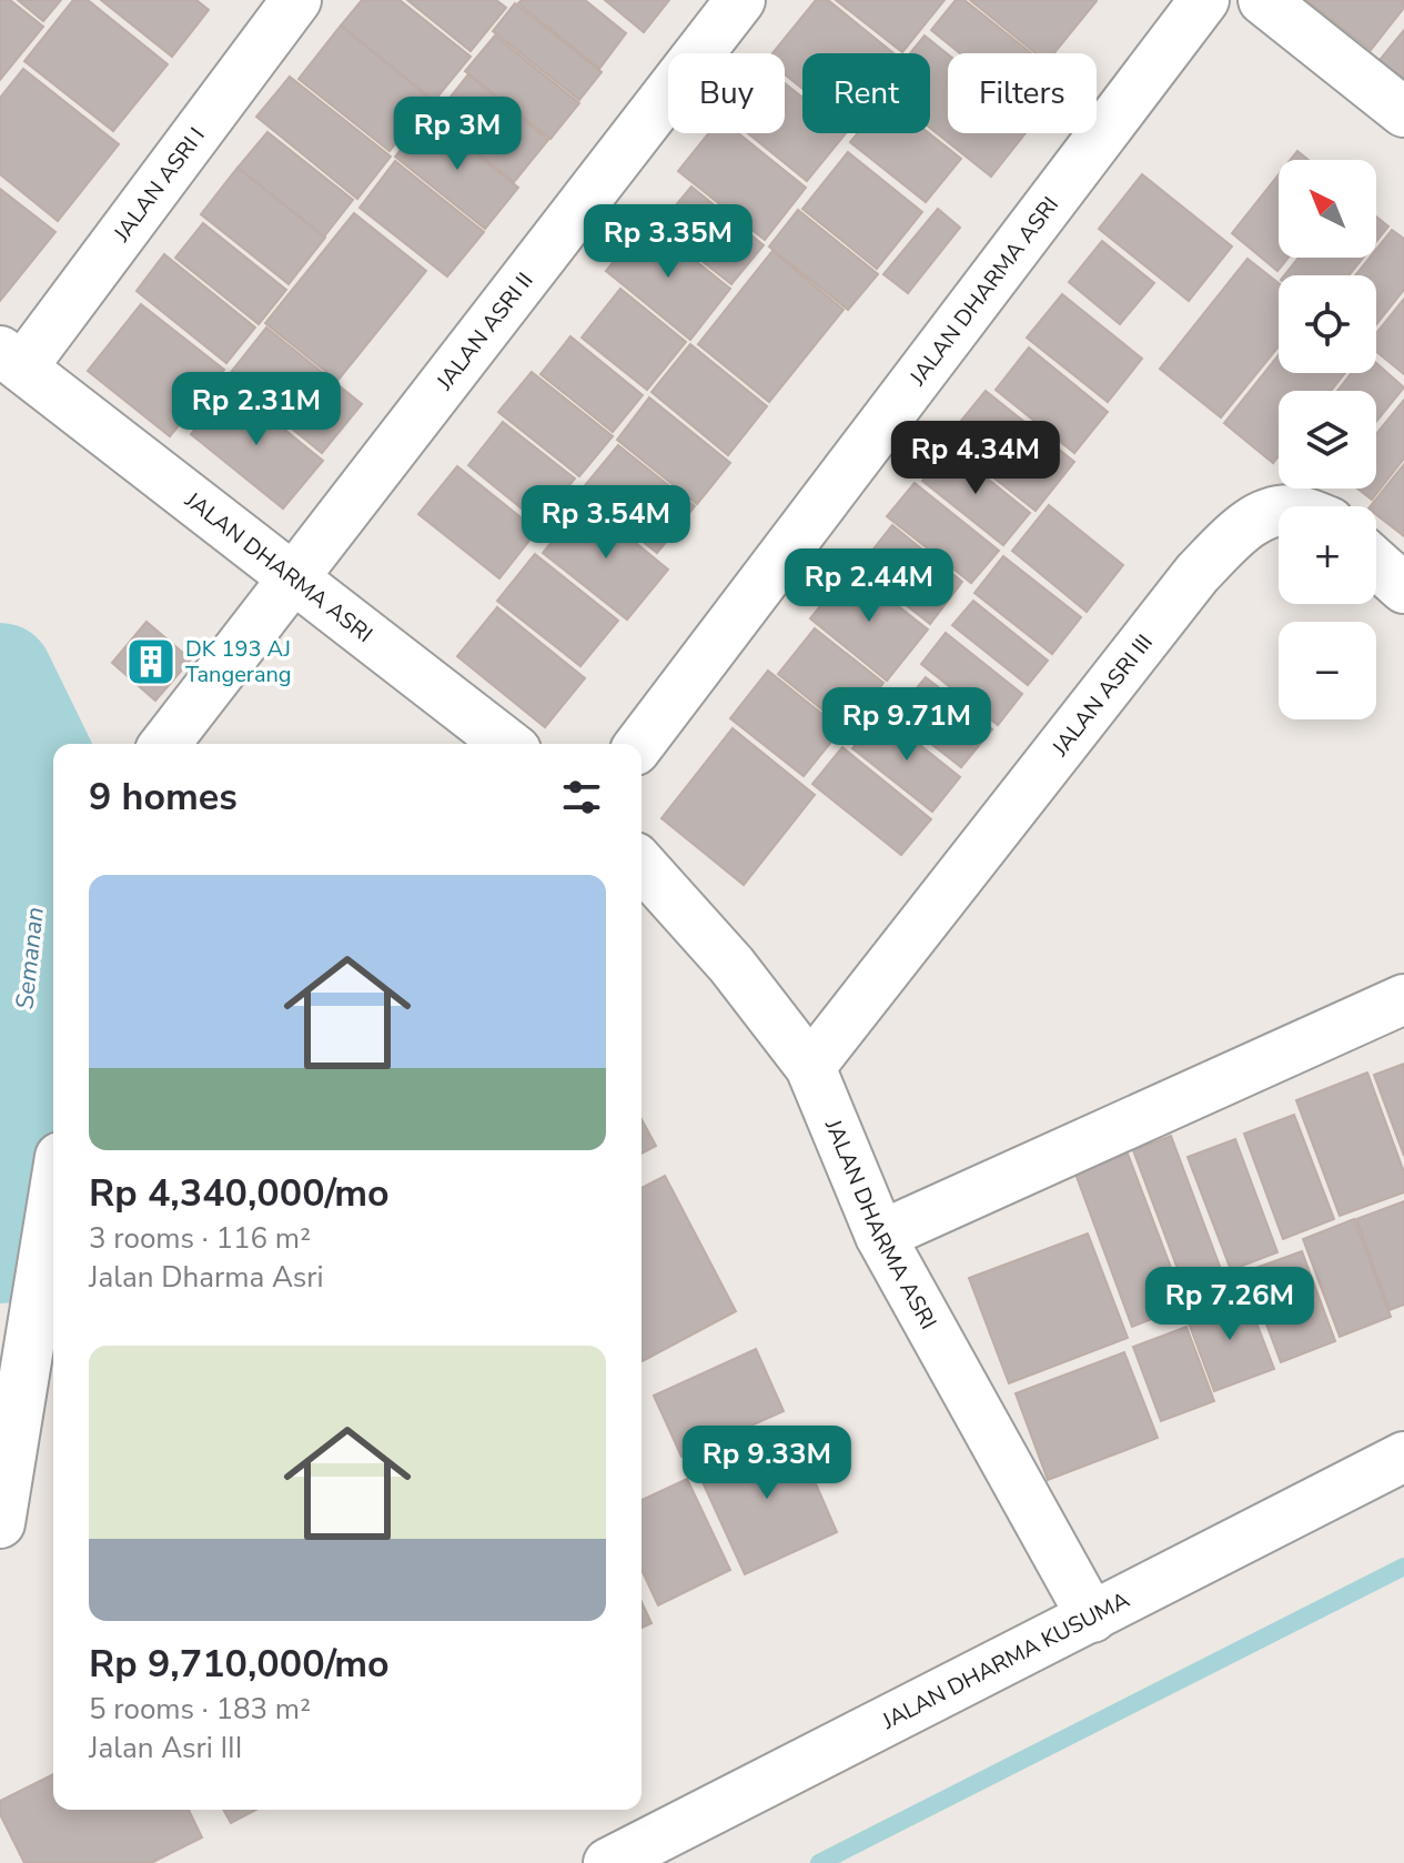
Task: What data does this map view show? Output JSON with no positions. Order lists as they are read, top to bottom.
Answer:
{
  "streets": {
    "street": [
      "JALAN ASRI I",
      "JALAN DHARMA ASRI",
      "JALAN ASRI II",
      "JALAN ASRI III",
      "JALAN DHARMA KUSUMA"
    ]
  },
  "crossings": [
    ["JALAN ASRI I", "JALAN DHARMA ASRI"],
    ["JALAN DHARMA ASRI", "JALAN ASRI II"],
    ["JALAN DHARMA ASRI", "JALAN ASRI III"],
    ["JALAN DHARMA ASRI", "JALAN DHARMA KUSUMA"]
  ],
  "water": ["Semanan"],
  "places": {
    "building": ["DK 193 AJ Tangerang"]
  },
  "north": "top left",
  "page": {
    "chip": ["Buy", "Rent", "Filters"],
    "price": [
      "Rp 3M",
      "Rp 3.35M",
      "Rp 2.31M",
      "Rp 4.34M",
      "Rp 3.54M",
      "Rp 2.44M",
      "Rp 9.71M",
      "Rp 7.26M",
      "Rp 9.33M"
    ],
    "map_buttons": ["+", "−"],
    "heading": "9 homes",
    "list": [
      {
        "name": "Rp 4,340,000/mo",
        "note": "3 rooms · 116 m² · Jalan Dharma Asri"
      },
      {
        "name": "Rp 9,710,000/mo",
        "note": "5 rooms · 183 m² · Jalan Asri III"
      }
    ]
  }
}
